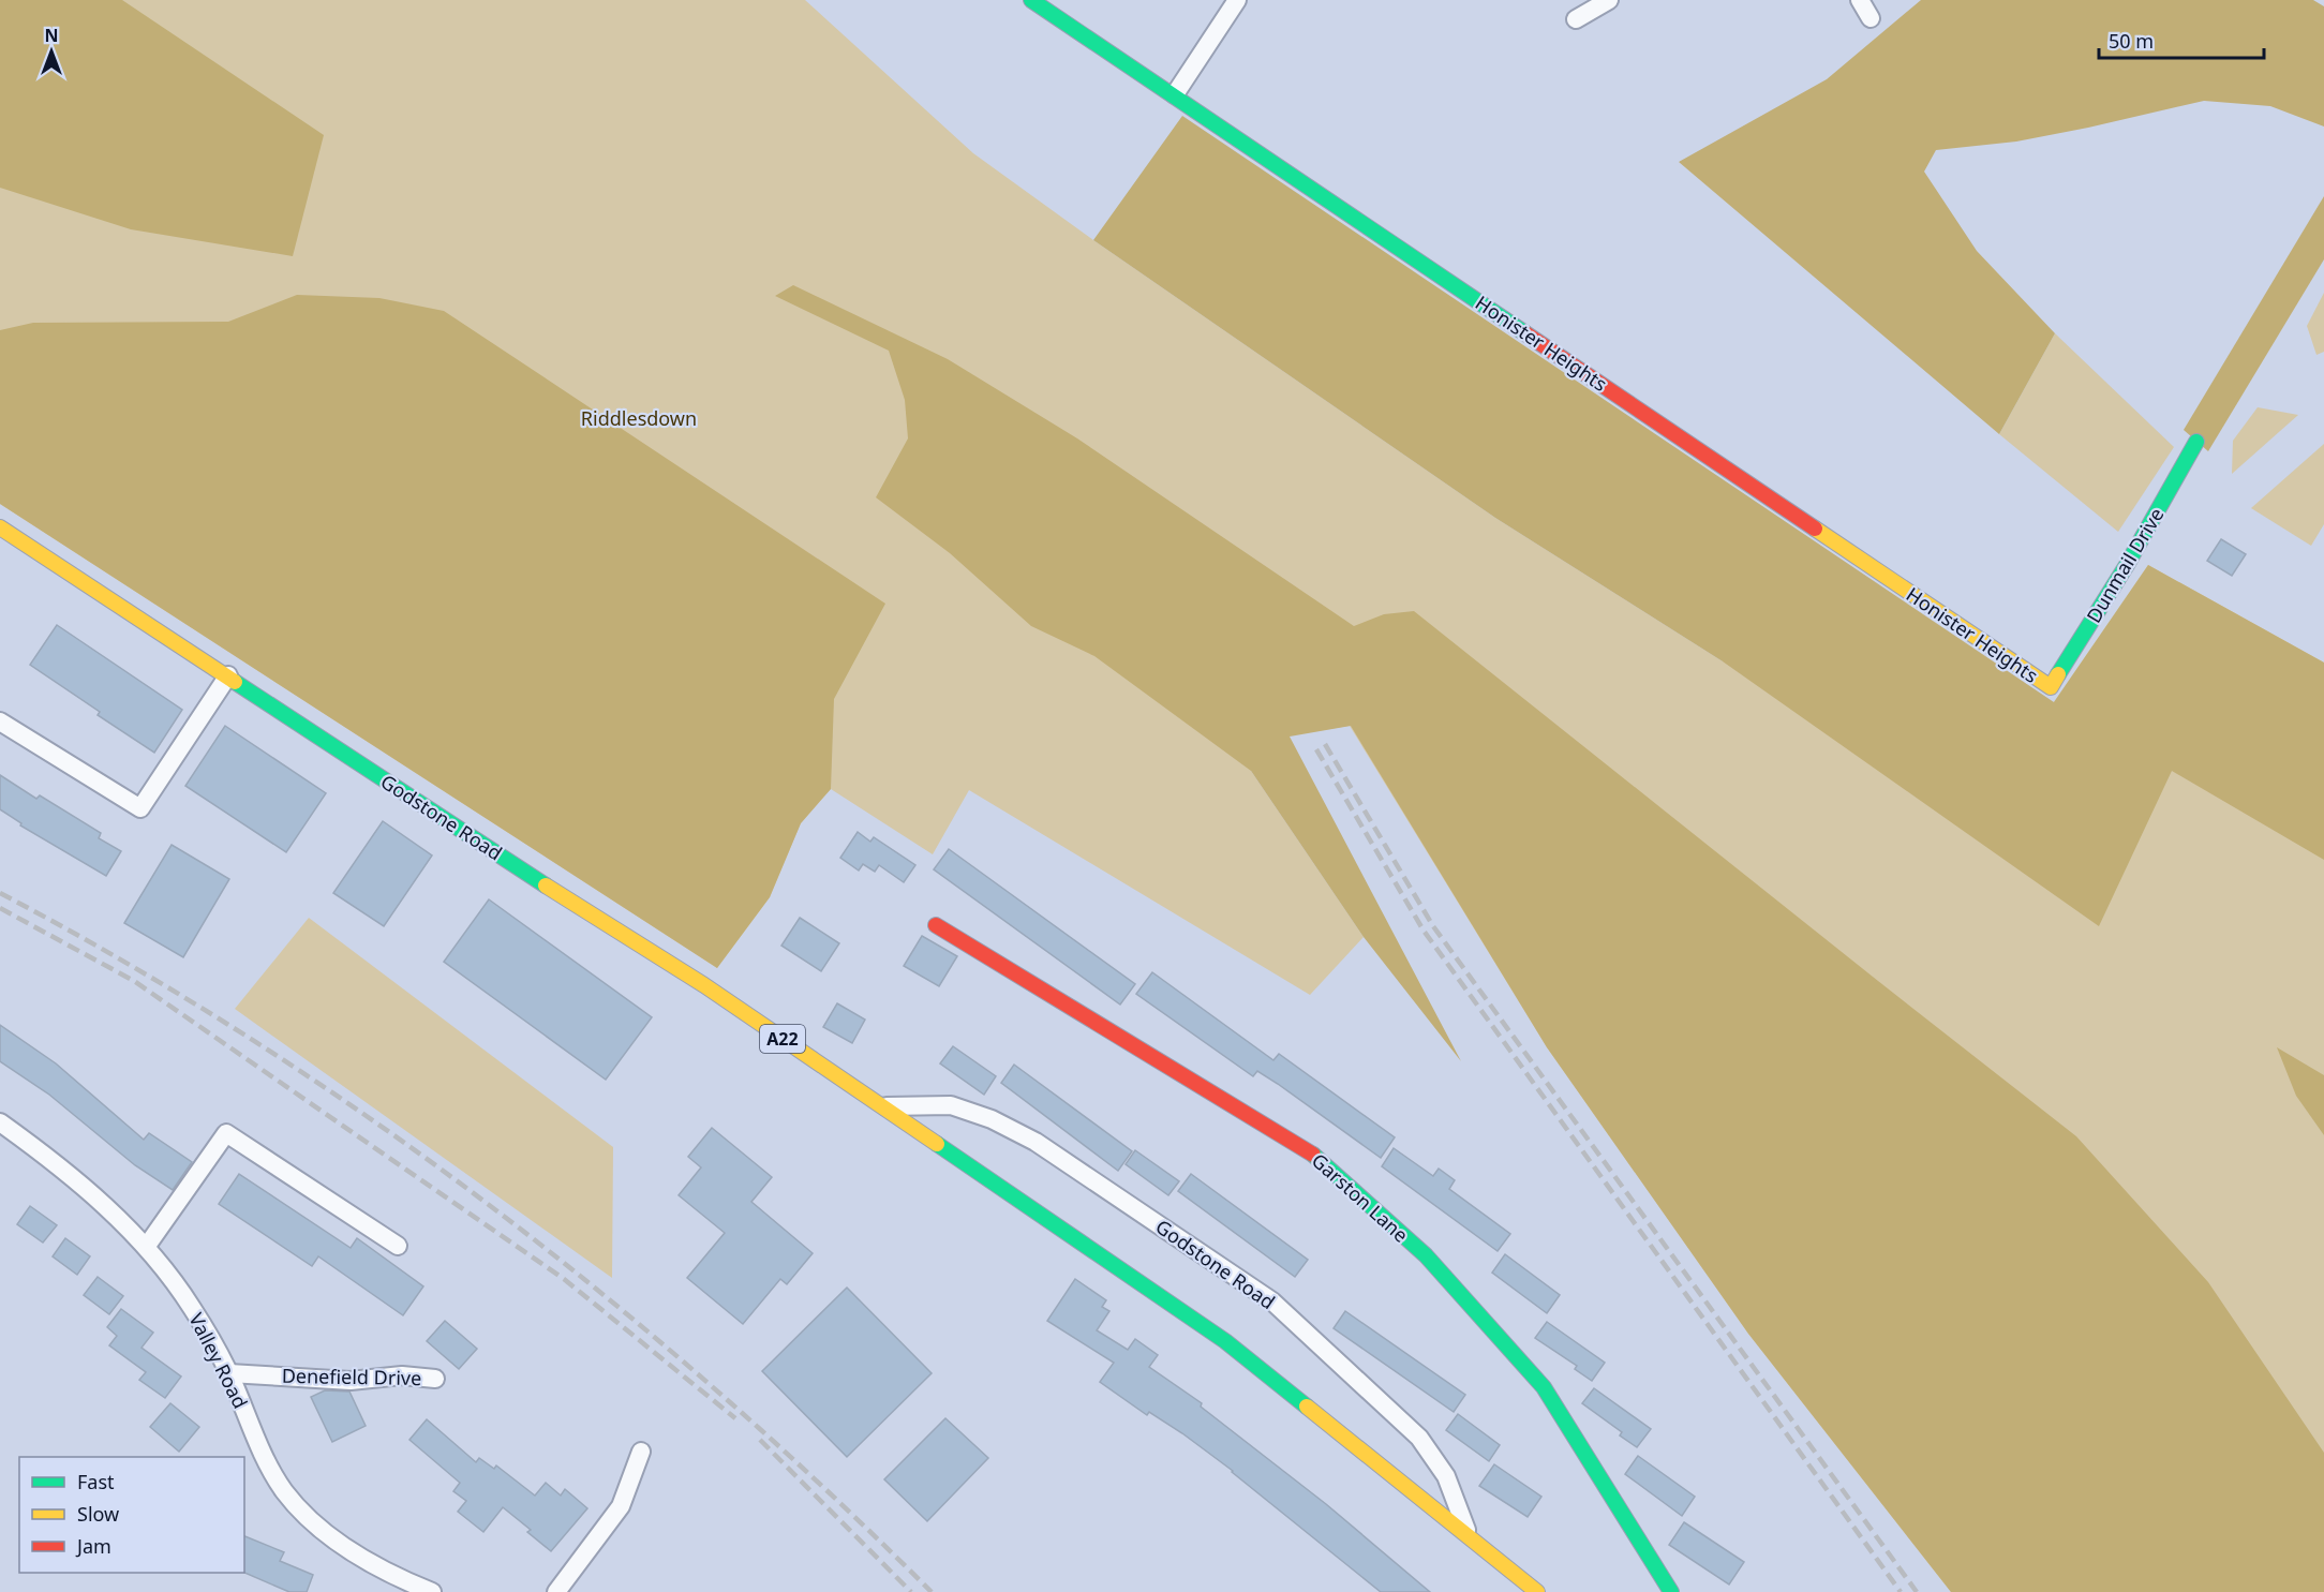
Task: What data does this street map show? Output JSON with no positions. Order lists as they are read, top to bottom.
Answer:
{
  "streets": {
    "main road": [
      "Honister Heights",
      "Dunmail Drive",
      "Godstone Road",
      "A22",
      "Garston Lane"
    ],
    "street": ["Valley Road", "Denefield Drive"]
  },
  "crossings": [
    ["Honister Heights", "Dunmail Drive"],
    ["Valley Road", "Denefield Drive"]
  ],
  "parks": ["Riddlesdown"],
  "legend": ["Fast", "Slow", "Jam"],
  "scale_bar": "50 m",
  "north": "top"
}
